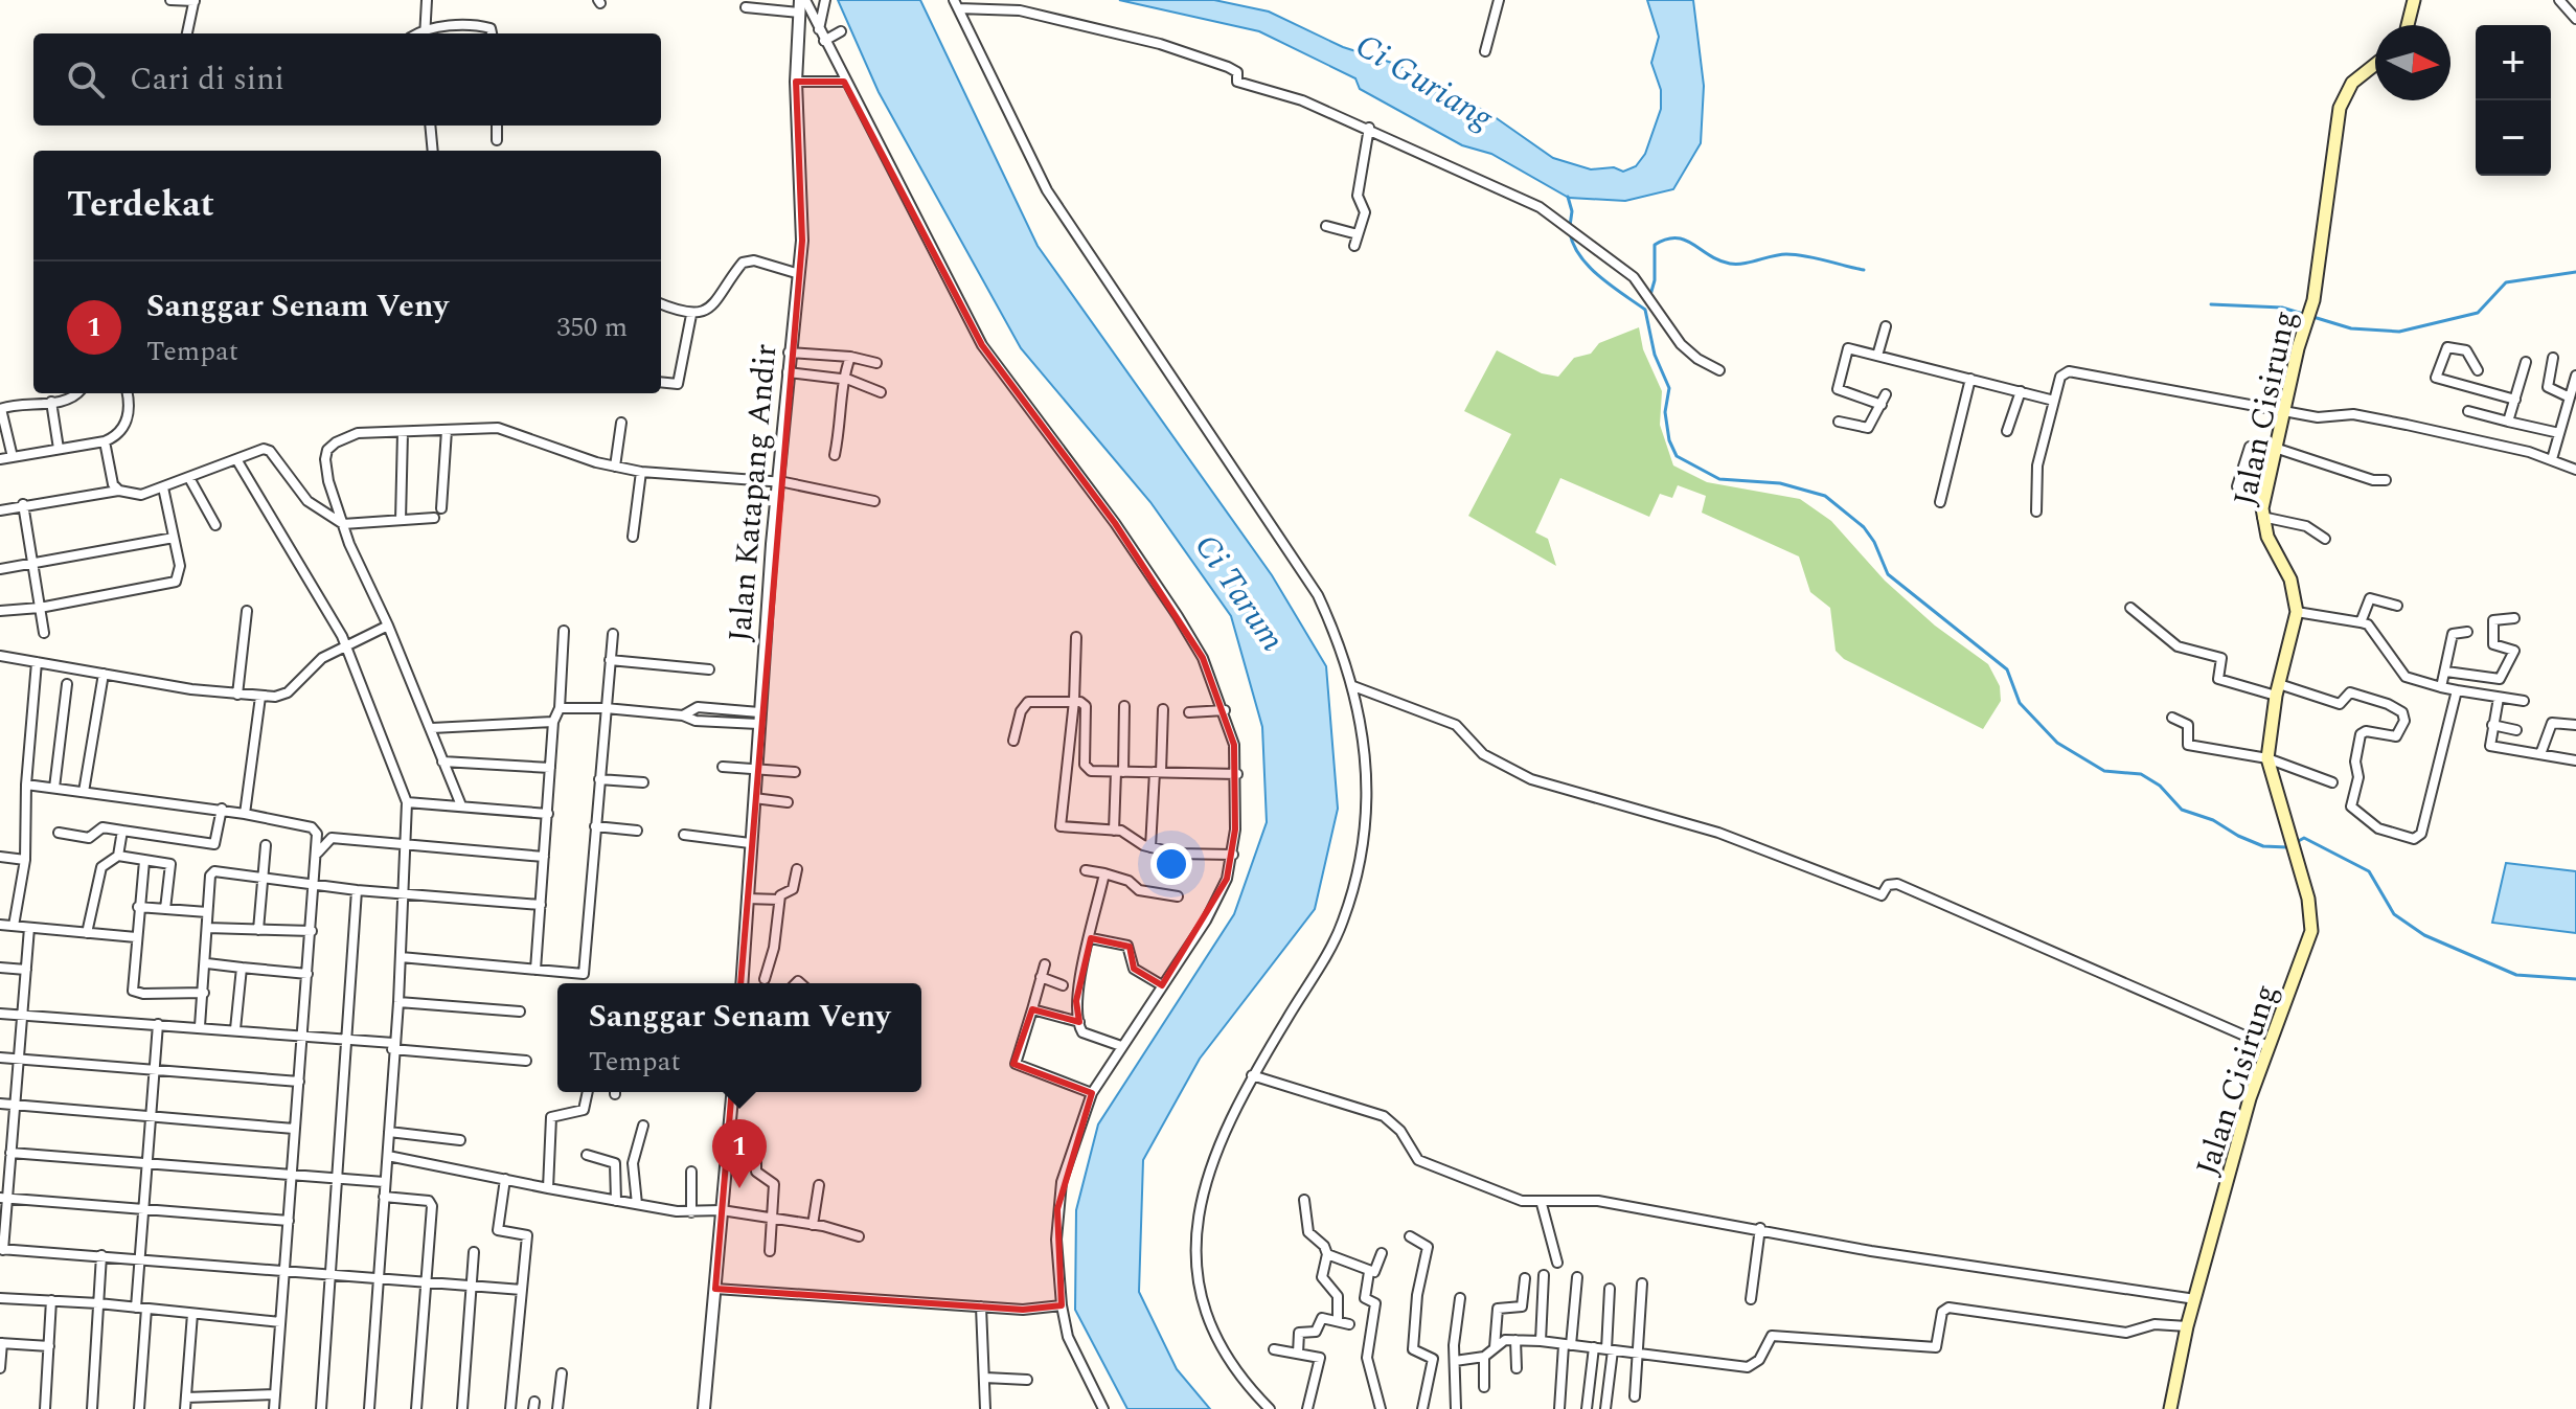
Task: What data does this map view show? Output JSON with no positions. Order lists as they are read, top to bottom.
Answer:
{
  "streets": {
    "main road": ["Jalan Cisirung"],
    "street": ["Jalan Katapang Andir"]
  },
  "water": ["Ci Guriang", "Ci Tarum"],
  "north": "right",
  "page": {
    "map_buttons": ["+", "−"],
    "search": "Cari di sini",
    "heading": "Terdekat",
    "list": [
      {
        "mark": "1",
        "name": "Sanggar Senam Veny",
        "note": "Tempat",
        "value": "350 m"
      }
    ],
    "popup": ["Sanggar Senam Veny", "Tempat"],
    "pins": "1"
  }
}
